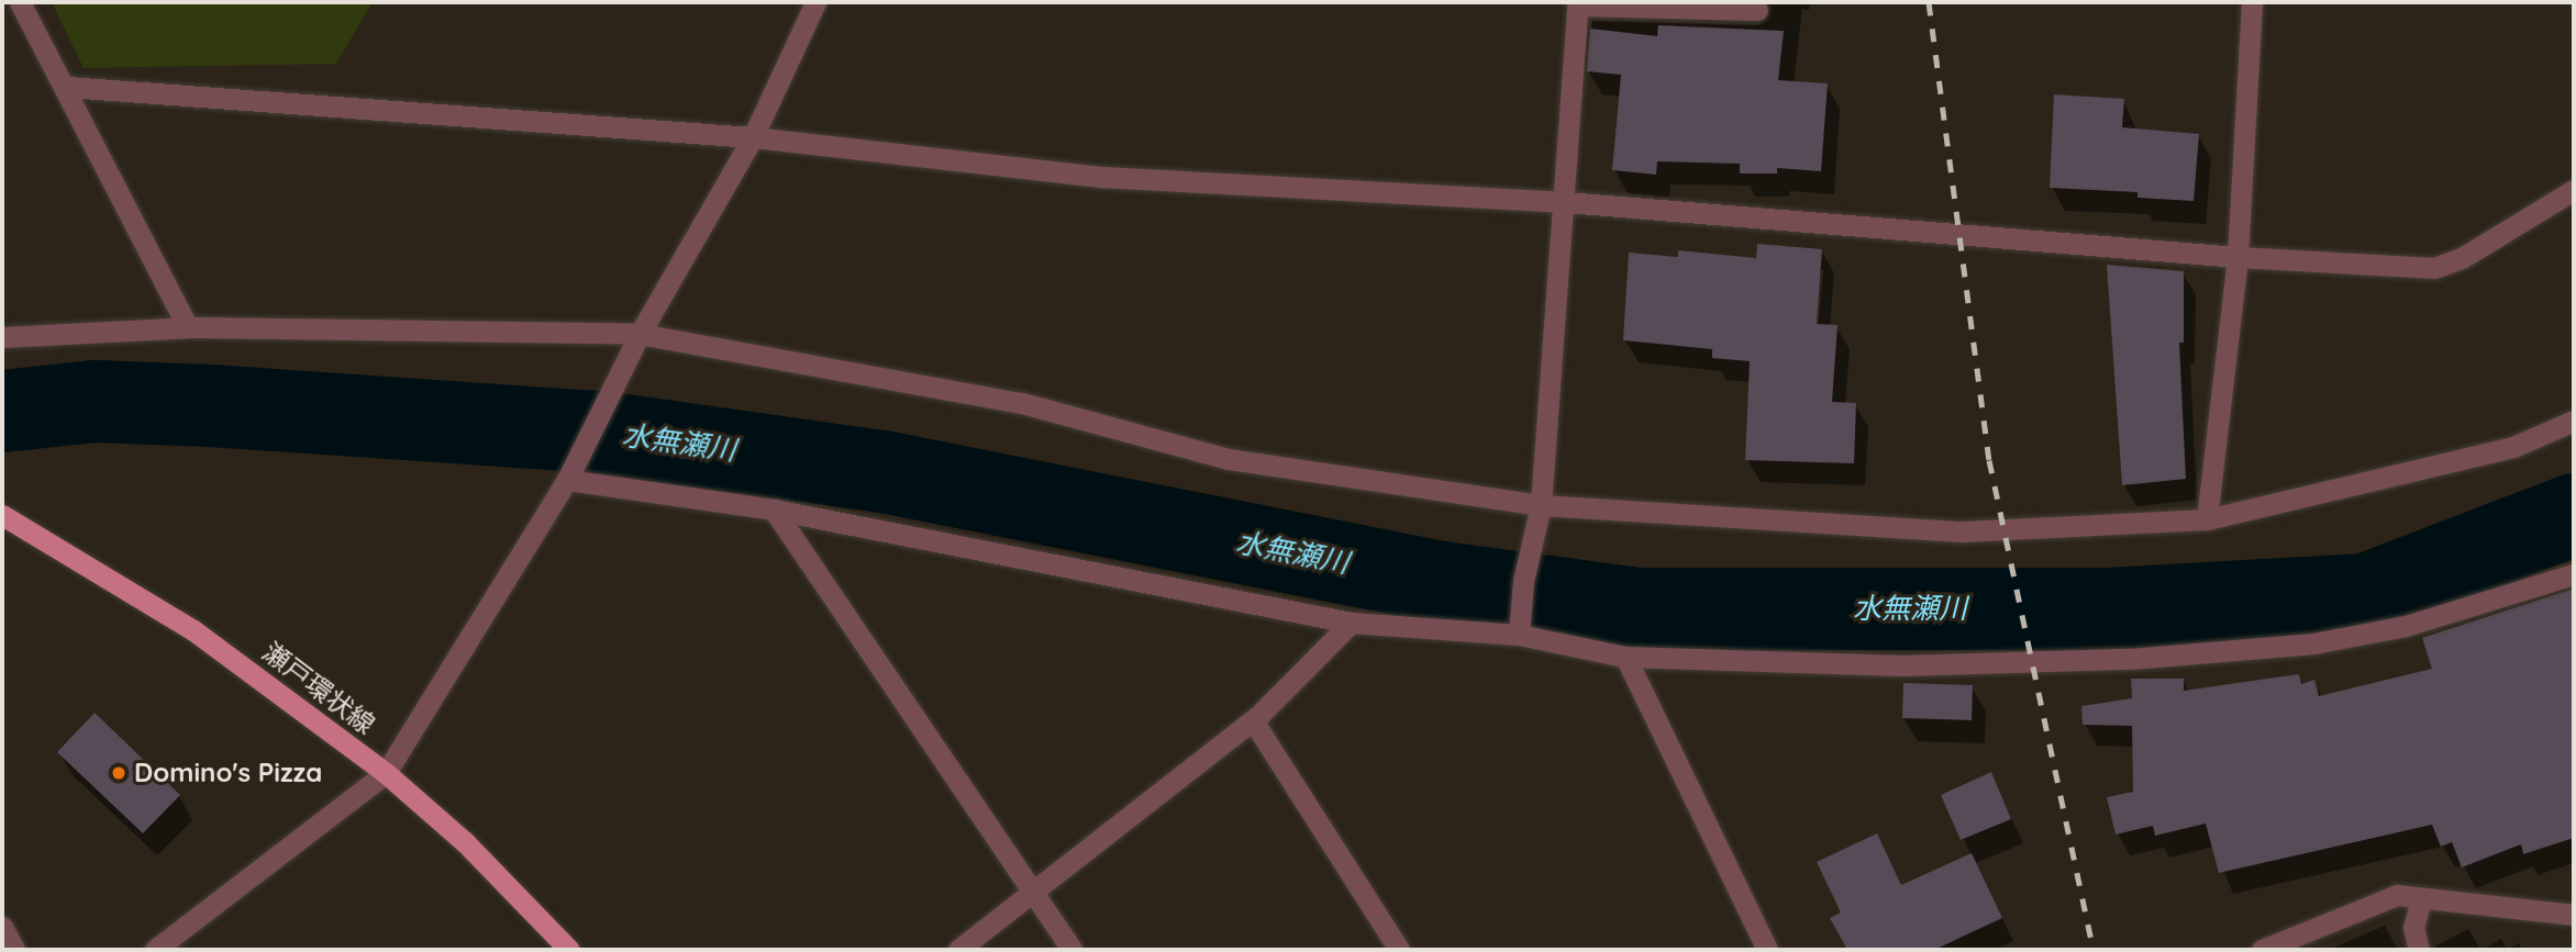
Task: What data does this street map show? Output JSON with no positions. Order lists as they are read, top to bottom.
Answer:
{
  "streets": {
    "main road": ["瀬戸環状線"]
  },
  "water": ["水無瀬川"],
  "places": ["Domino's Pizza"]
}
